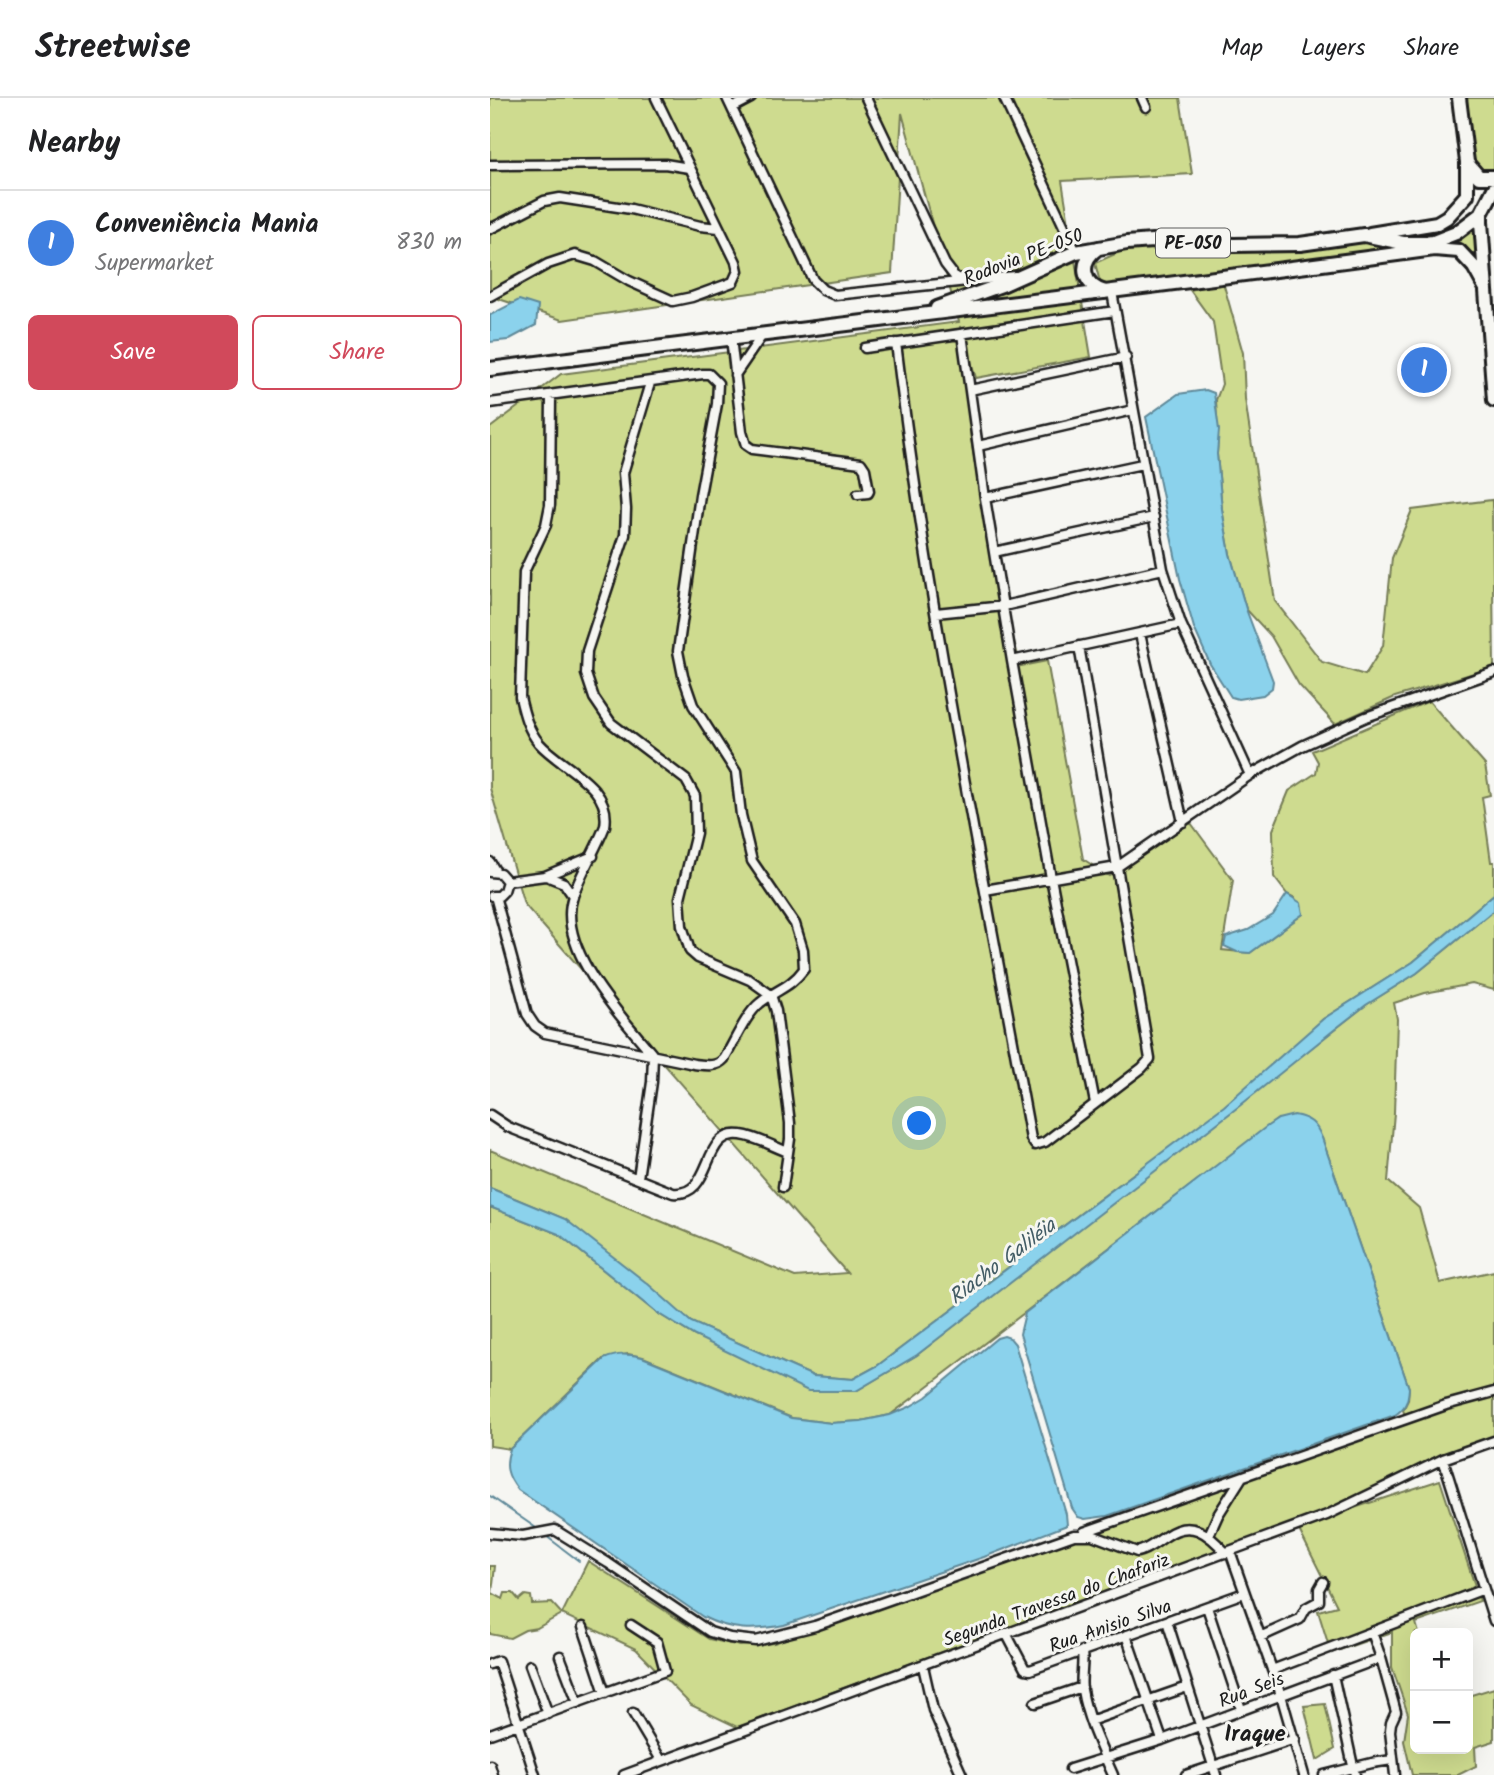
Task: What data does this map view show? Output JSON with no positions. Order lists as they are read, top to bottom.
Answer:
{
  "streets": {
    "main road": ["PE-050", "Rodovia PE-050"],
    "street": ["Segunda Travessa do Chafariz", "Rua Anisio Silva", "Rua Seis"]
  },
  "crossings": [
    ["PE-050", "Rodovia PE-050"],
    ["Segunda Travessa do Chafariz", "Rua Anisio Silva"]
  ],
  "districts": ["Iraque"],
  "water": ["Riacho Galiléia"],
  "page": {
    "header": "Streetwise",
    "nav": ["Map", "Layers", "Share"],
    "heading": "Nearby",
    "list": [
      {
        "mark": "1",
        "name": "Conveniência Mania",
        "note": "Supermarket",
        "value": "830 m"
      }
    ],
    "buttons": ["Save", "Share"],
    "pins": "1",
    "map_buttons": ["+", "−"]
  }
}
